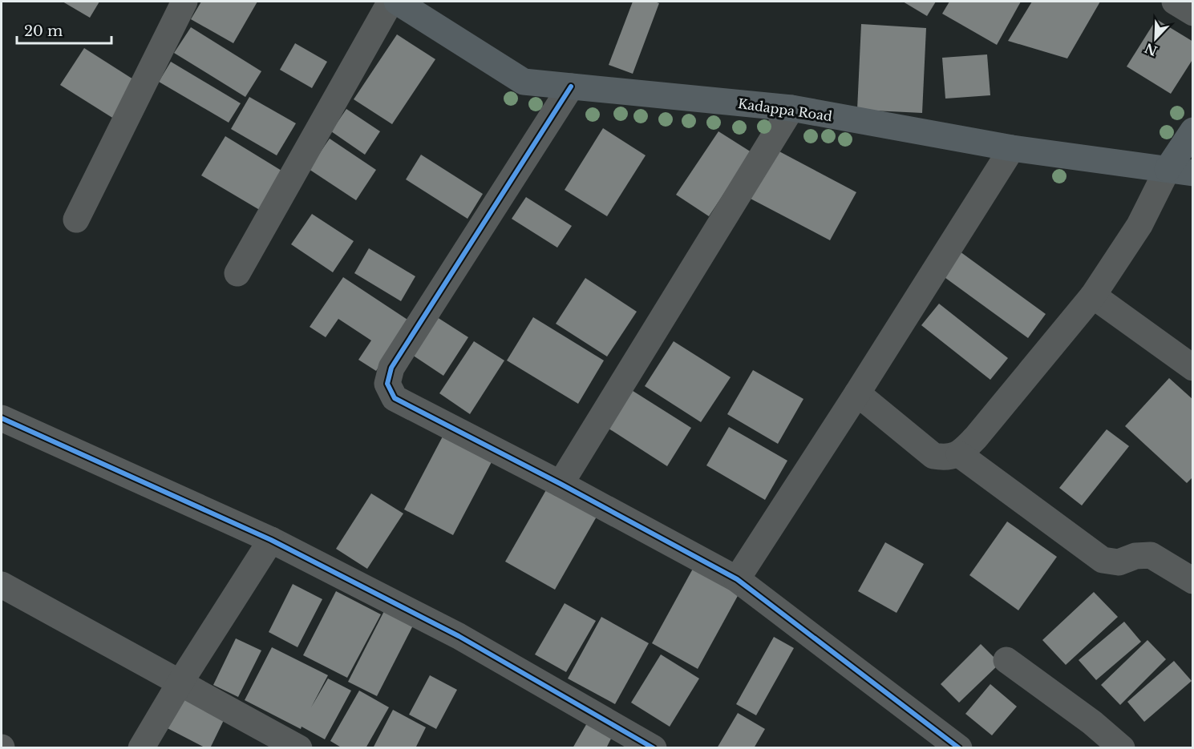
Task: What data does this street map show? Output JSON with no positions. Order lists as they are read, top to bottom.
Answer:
{
  "streets": {
    "main road": ["Kadappa Road"]
  },
  "scale_bar": "20 m",
  "north": "bottom left"
}
